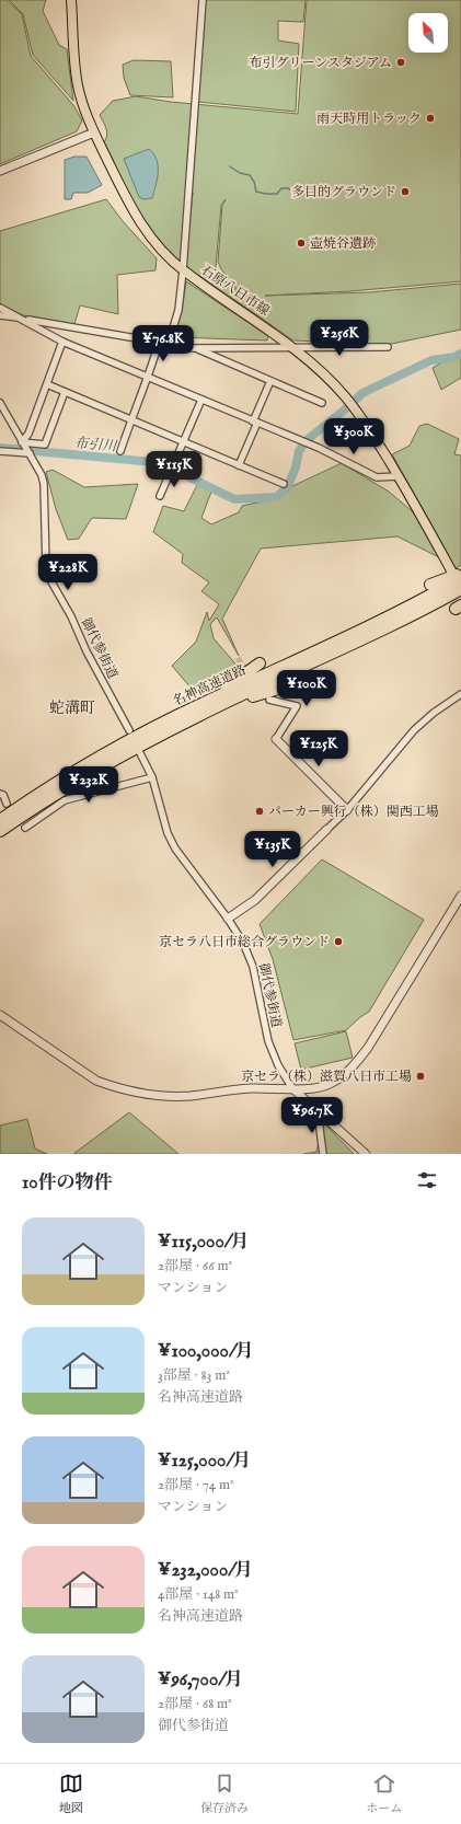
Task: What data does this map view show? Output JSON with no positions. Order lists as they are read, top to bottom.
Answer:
{
  "streets": {
    "highway": ["名神高速道路"],
    "main road": ["石原八日市線"],
    "street": ["御代参街道"]
  },
  "districts": ["蛇溝町"],
  "water": ["布引川"],
  "places": [
    "布引グリーンスタジアム",
    "雨天時用トラック",
    "多目的グラウンド",
    "壺焼谷遺跡",
    "パーカー興行（株）関西工場",
    "京セラ八日市総合グラウンド",
    "京セラ（株）滋賀八日市工場"
  ],
  "north": "top left",
  "page": {
    "price": [
      "¥256K",
      "¥76.8K",
      "¥300K",
      "¥115K",
      "¥228K",
      "¥100K",
      "¥125K",
      "¥232K",
      "¥135K",
      "¥96.7K"
    ],
    "heading": "10件の物件",
    "list": [
      {
        "name": "¥115,000/月",
        "note": "2部屋 · 66 m² · マンション"
      },
      {
        "name": "¥100,000/月",
        "note": "3部屋 · 83 m² · 名神高速道路"
      },
      {
        "name": "¥125,000/月",
        "note": "2部屋 · 74 m² · マンション"
      },
      {
        "name": "¥232,000/月",
        "note": "4部屋 · 148 m² · 名神高速道路"
      },
      {
        "name": "¥96,700/月",
        "note": "2部屋 · 68 m² · 御代参街道"
      }
    ],
    "tabs": ["地図", "保存済み", "ホーム"]
  }
}
